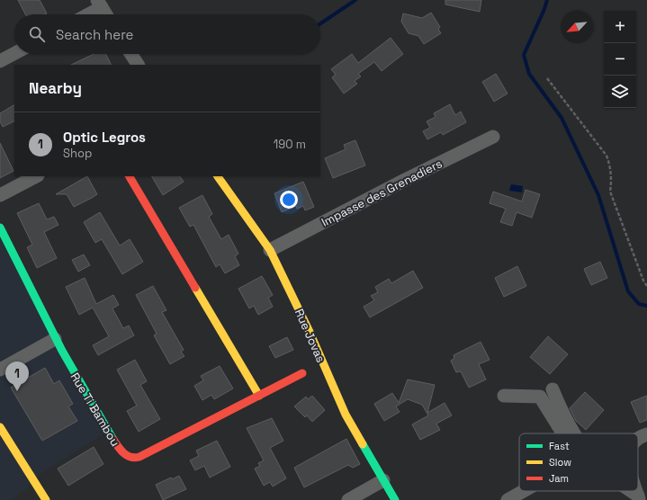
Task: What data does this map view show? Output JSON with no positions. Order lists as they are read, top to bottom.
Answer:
{
  "streets": {
    "street": ["Impasse des Grenadiers", "Rue Jovas", "Rue Ti Bambou"]
  },
  "crossings": [
    ["Impasse des Grenadiers", "Rue Jovas"]
  ],
  "legend": ["Fast", "Slow", "Jam"],
  "north": "bottom left",
  "page": {
    "map_buttons": ["+", "−"],
    "search": "Search here",
    "heading": "Nearby",
    "list": [
      {
        "mark": "1",
        "name": "Optic Legros",
        "note": "Shop",
        "value": "190 m"
      }
    ],
    "pins": "1"
  }
}
